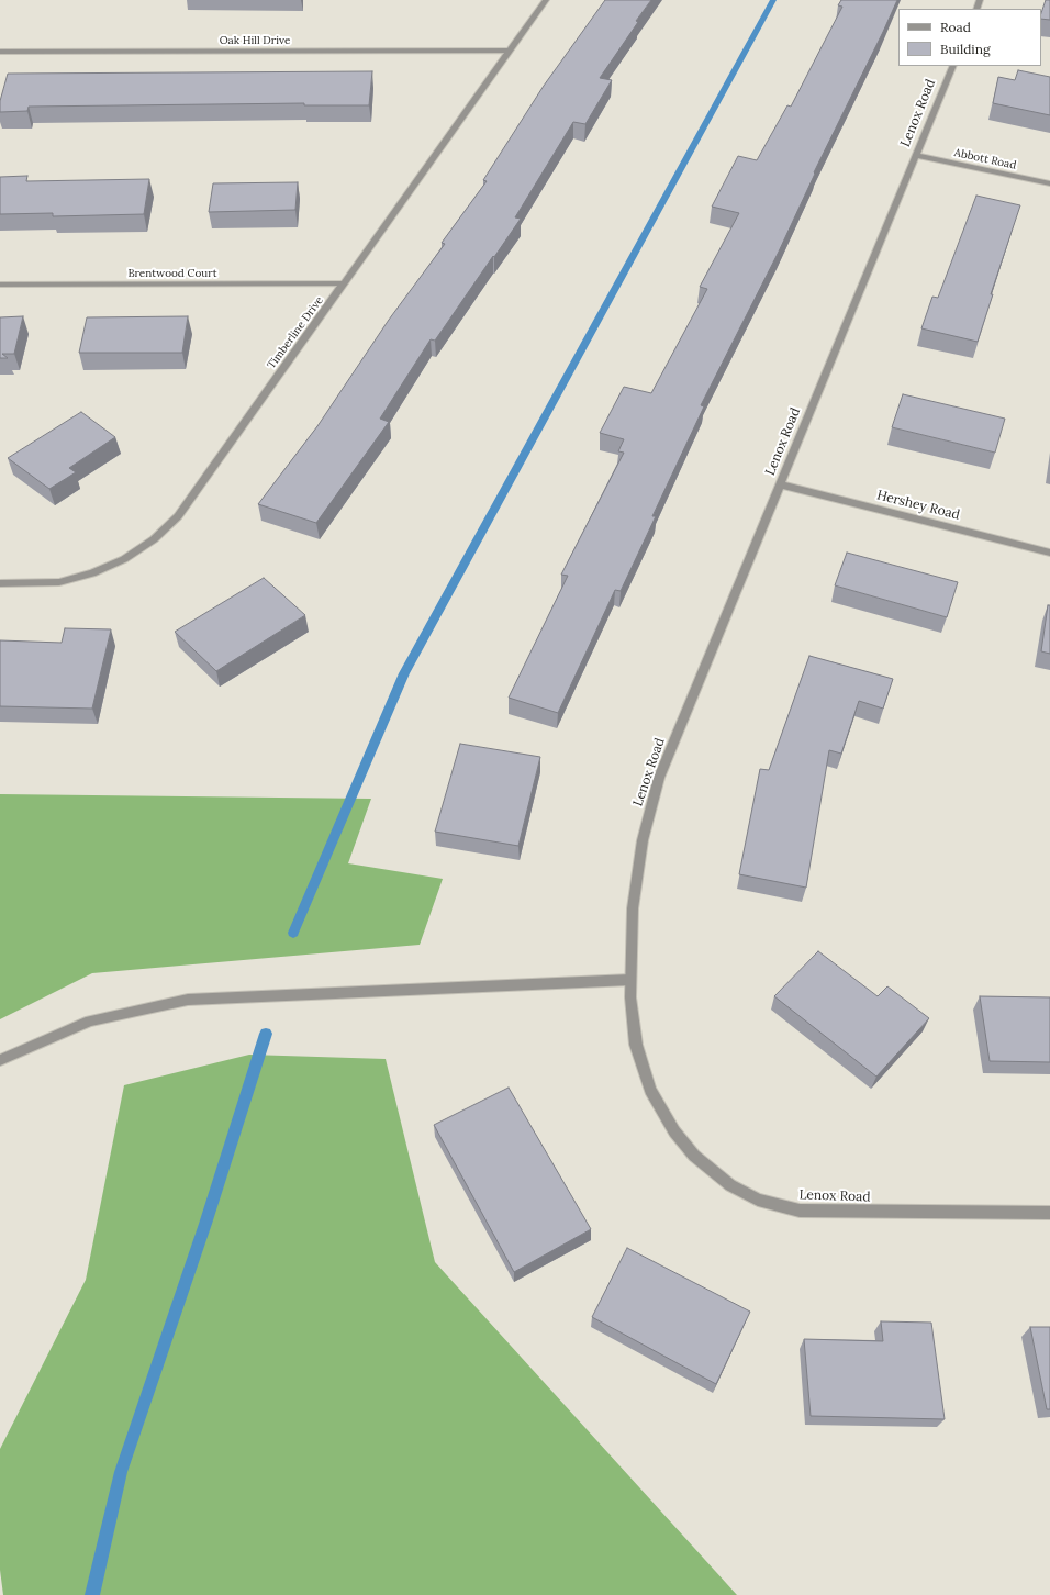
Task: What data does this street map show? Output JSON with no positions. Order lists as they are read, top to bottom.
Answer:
{
  "streets": {
    "street": [
      "Oak Hill Drive",
      "Lenox Road",
      "Abbott Road",
      "Brentwood Court",
      "Timberline Drive",
      "Hershey Road"
    ]
  },
  "crossings": [
    ["Oak Hill Drive", "Timberline Drive"],
    ["Lenox Road", "Abbott Road"],
    ["Lenox Road", "Hershey Road"],
    ["Brentwood Court", "Timberline Drive"]
  ],
  "legend": ["Road", "Building"]
}
